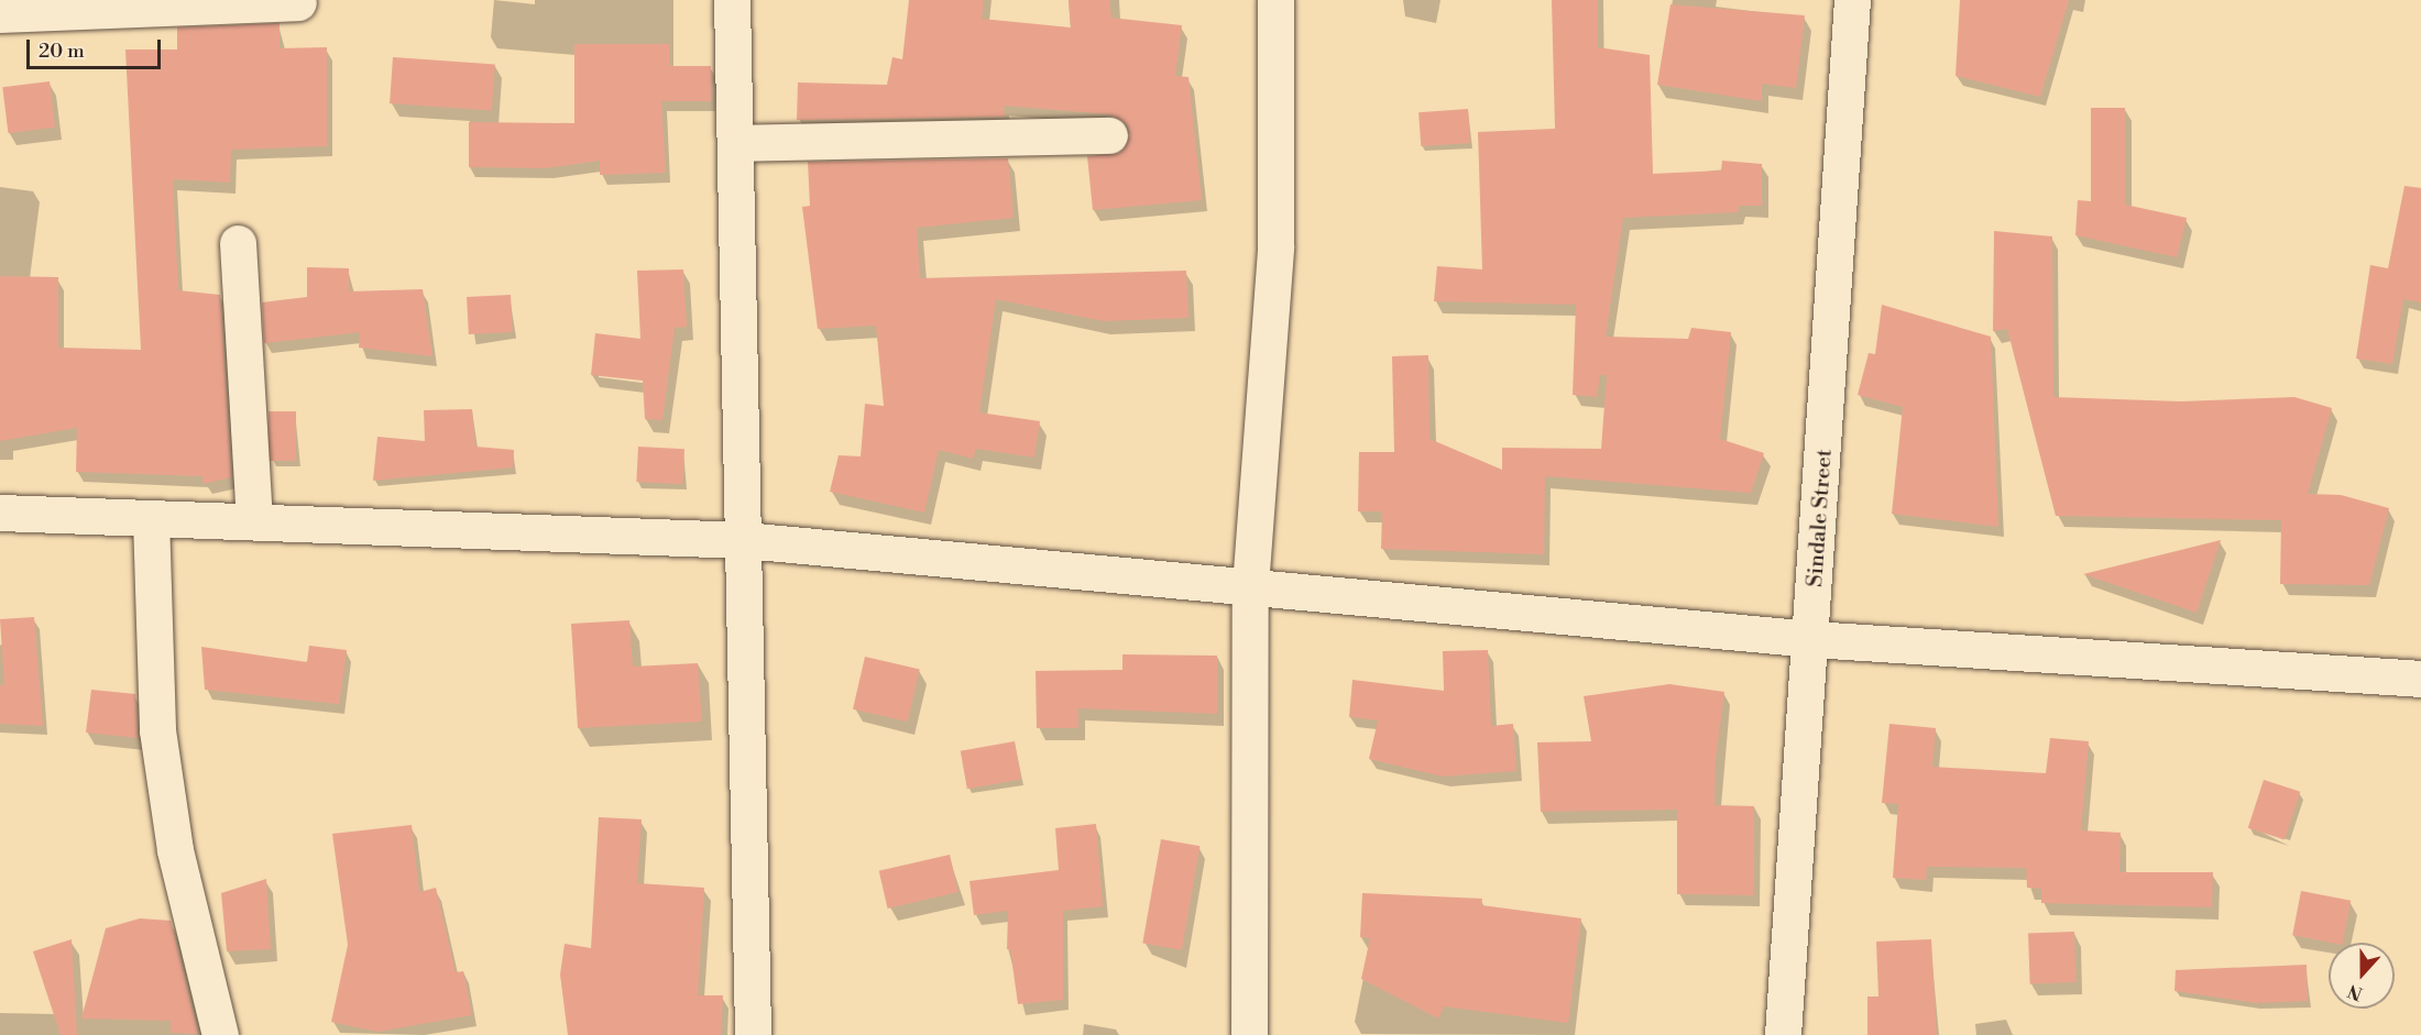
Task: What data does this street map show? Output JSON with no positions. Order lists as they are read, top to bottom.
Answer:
{
  "streets": {
    "street": ["Sindale Street"]
  },
  "scale_bar": "20 m",
  "north": "bottom"
}
